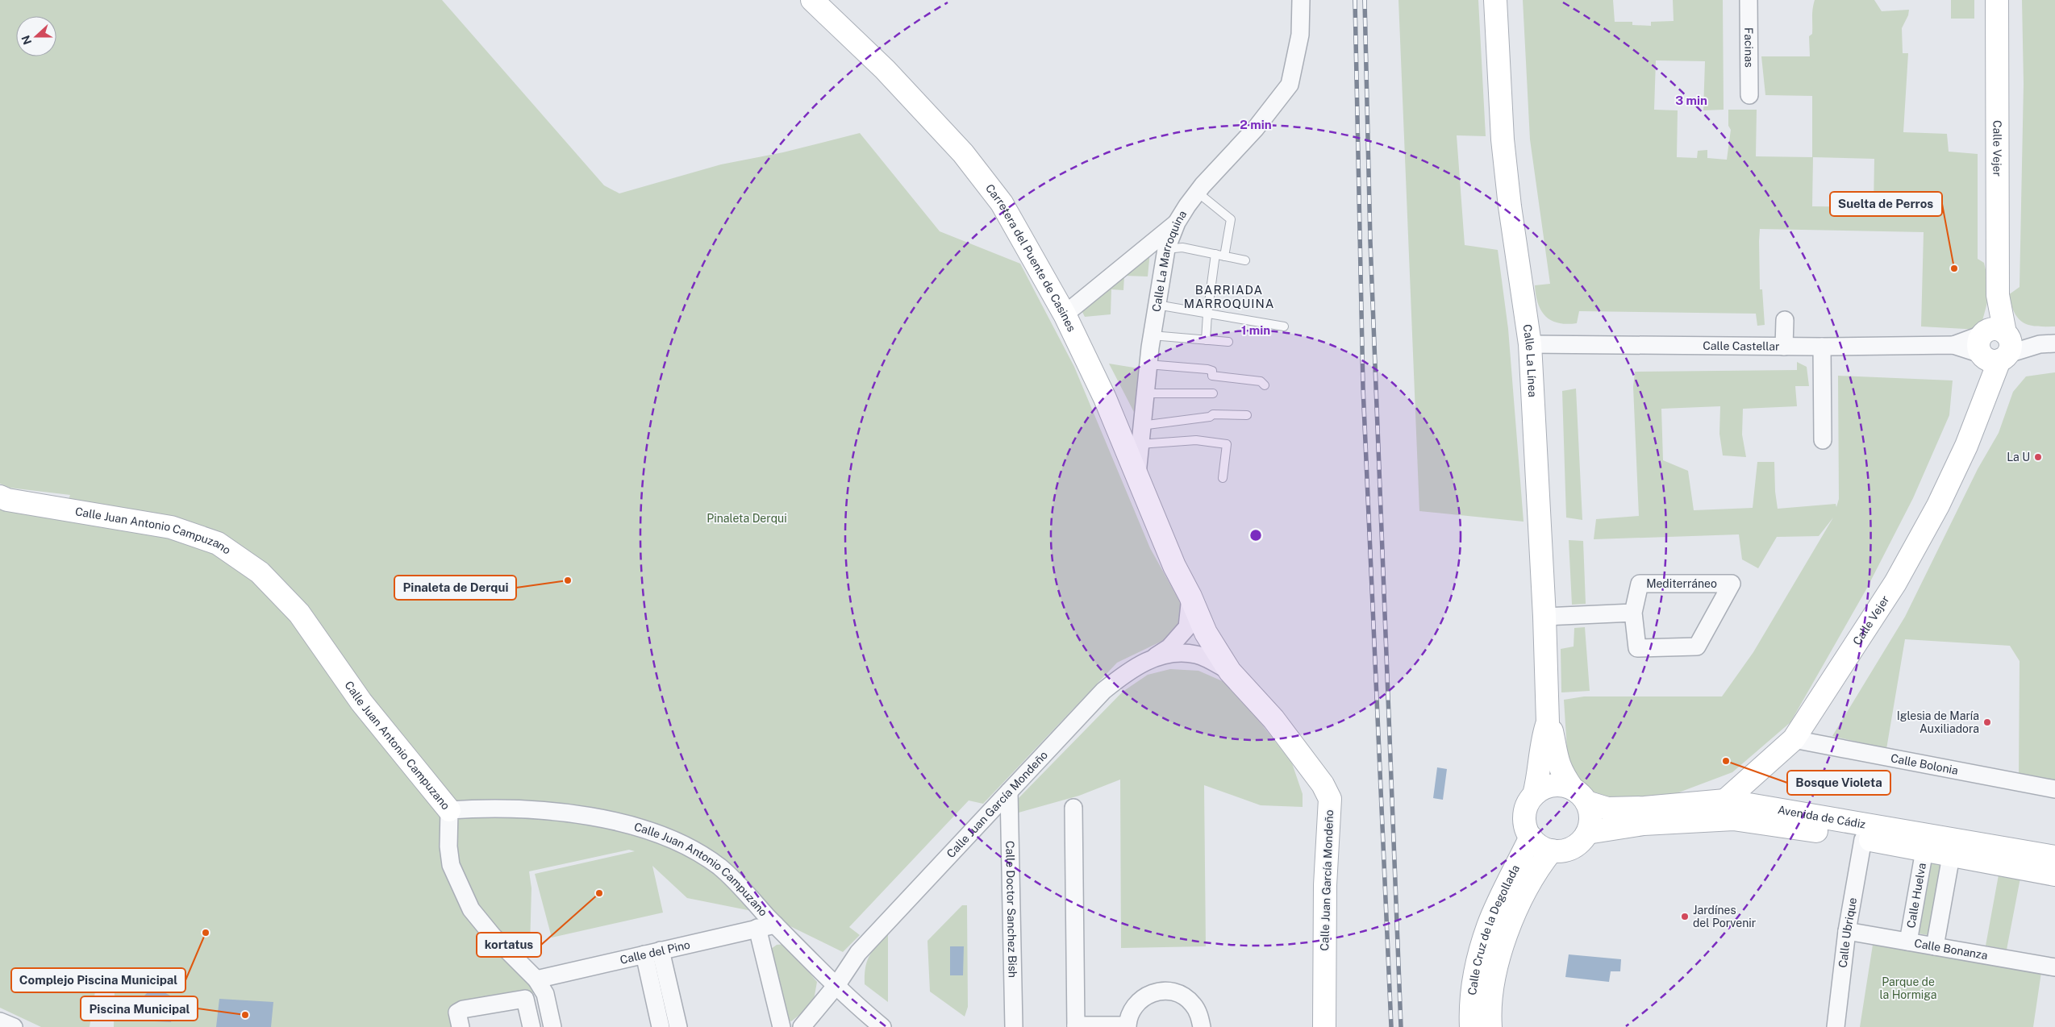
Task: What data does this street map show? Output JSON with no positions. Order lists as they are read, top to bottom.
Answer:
{
  "streets": {
    "street": [
      "Facinas",
      "Calle Vejer",
      "Carretera del Puente de Casines",
      "Calle La Marroquina",
      "Calle Castellar",
      "Calle La Línea",
      "Calle Juan Antonio Campuzano",
      "Mediterráneo",
      "Calle Bolonia",
      "Calle Juan García Mondeño",
      "Avenida de Cádiz",
      "Calle Huelva",
      "Calle Doctor Sanchez Bish",
      "Calle Cruz de la Degollada",
      "Calle Ubrique",
      "Calle Bonanza",
      "Calle del Pino"
    ]
  },
  "crossings": [
    ["Calle Vejer", "Calle Castellar"],
    ["Calle Vejer", "Calle Bolonia"],
    ["Calle Vejer", "Avenida de Cádiz"],
    ["Carretera del Puente de Casines", "Calle La Marroquina"],
    ["Carretera del Puente de Casines", "Calle Juan García Mondeño"],
    ["Calle Castellar", "Calle La Línea"],
    ["Calle La Línea", "Avenida de Cádiz"],
    ["Calle La Línea", "Calle Cruz de la Degollada"],
    ["Calle Juan Antonio Campuzano", "Calle Juan García Mondeño"],
    ["Calle Juan Antonio Campuzano", "Calle del Pino"],
    ["Calle Juan García Mondeño", "Calle Doctor Sanchez Bish"],
    ["Avenida de Cádiz", "Calle Huelva"],
    ["Avenida de Cádiz", "Calle Cruz de la Degollada"],
    ["Avenida de Cádiz", "Calle Ubrique"],
    ["Calle Huelva", "Calle Bonanza"],
    ["Calle Ubrique", "Calle Bonanza"]
  ],
  "districts": ["BARRIADA MARROQUINA"],
  "parks": ["Pinaleta Derqui", "Parque de la Hormiga"],
  "places": [
    "Suelta de Perros",
    "La U",
    "Pinaleta de Derqui",
    "Iglesia de María Auxiliadora",
    "Bosque Violeta",
    "kortatus",
    "Jardínes del Porvenir",
    "Complejo Piscina Municipal",
    "Piscina Municipal"
  ],
  "north": "left",
  "rings": ["3 min", "2 min", "1 min"]
}
